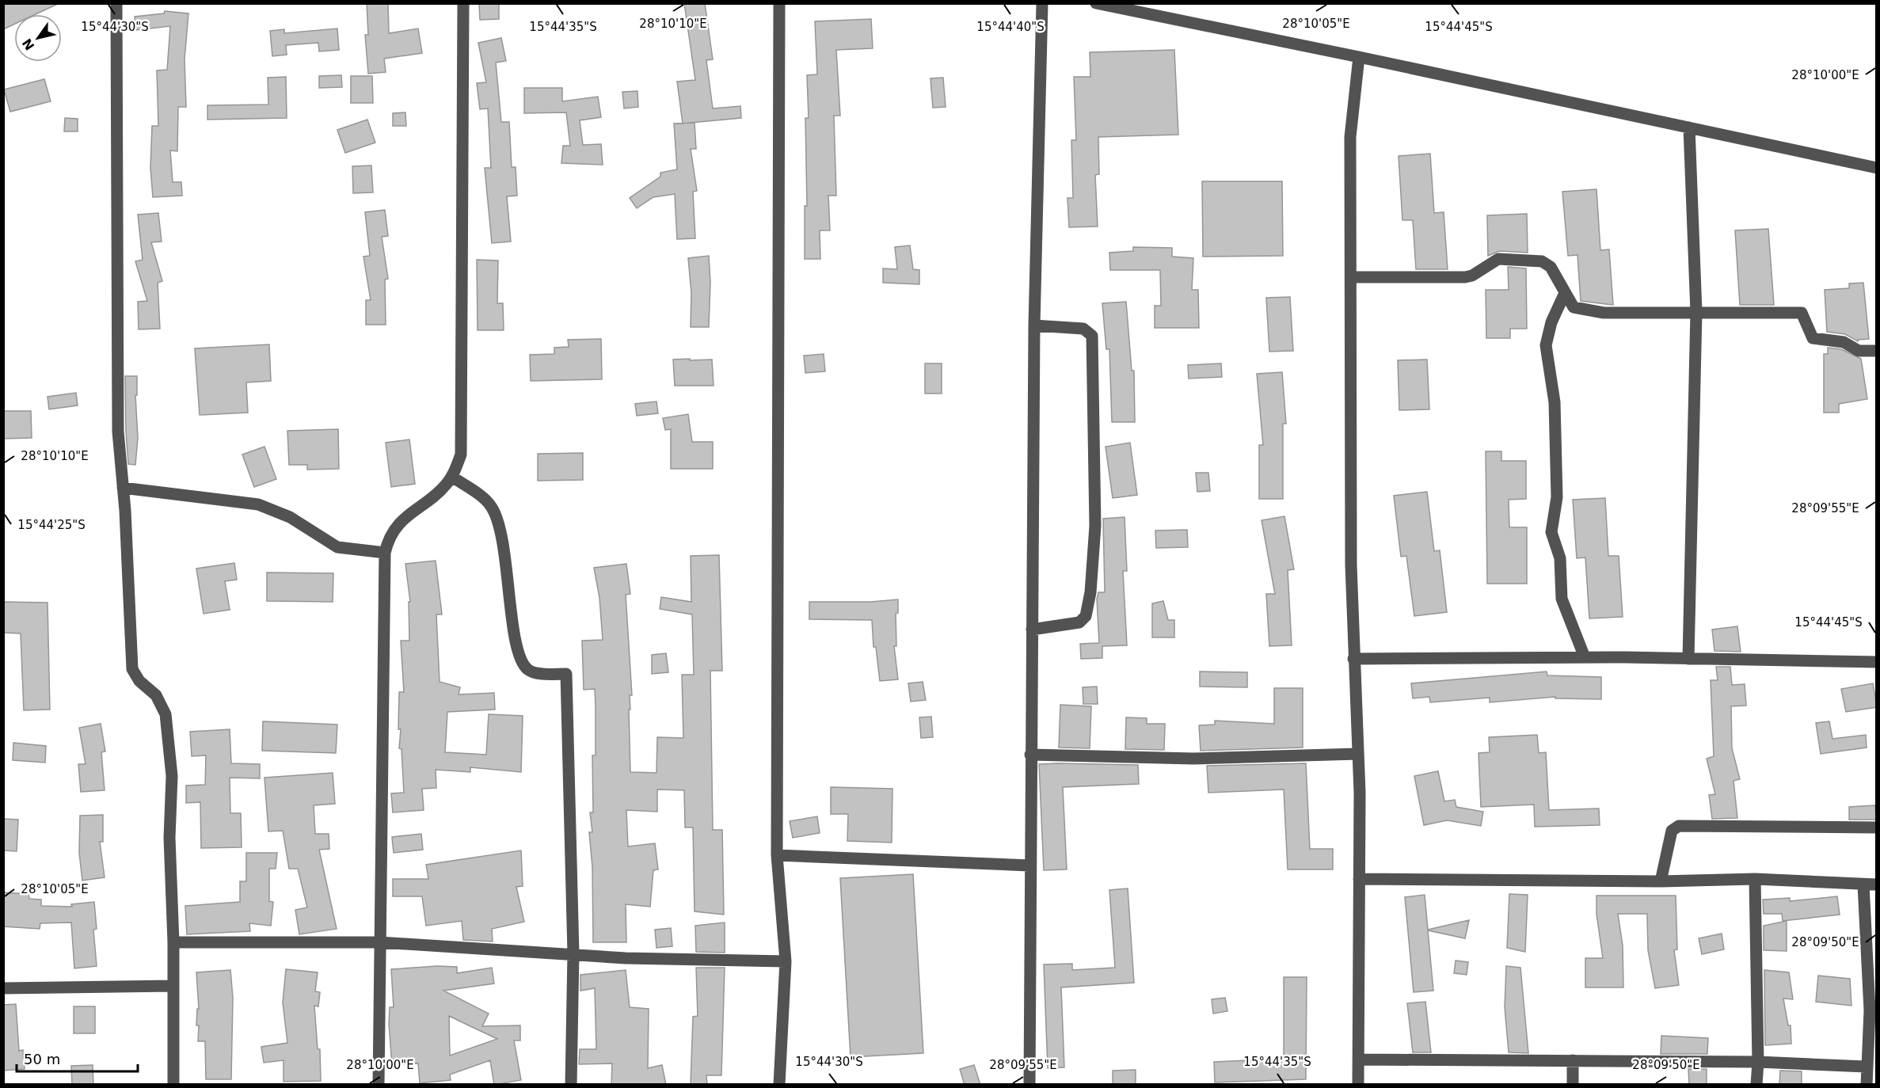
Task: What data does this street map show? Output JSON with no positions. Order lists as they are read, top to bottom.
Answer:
{
  "scale_bar": "50 m",
  "north": "bottom left",
  "coordinates": [
    "28°10'10\"E",
    "28°10'05\"E",
    "15°44'30\"S",
    "15°44'35\"S",
    "15°44'40\"S",
    "15°44'45\"S",
    "28°10'00\"E",
    "28°09'55\"E",
    "15°44'25\"S",
    "28°09'50\"E"
  ]
}
